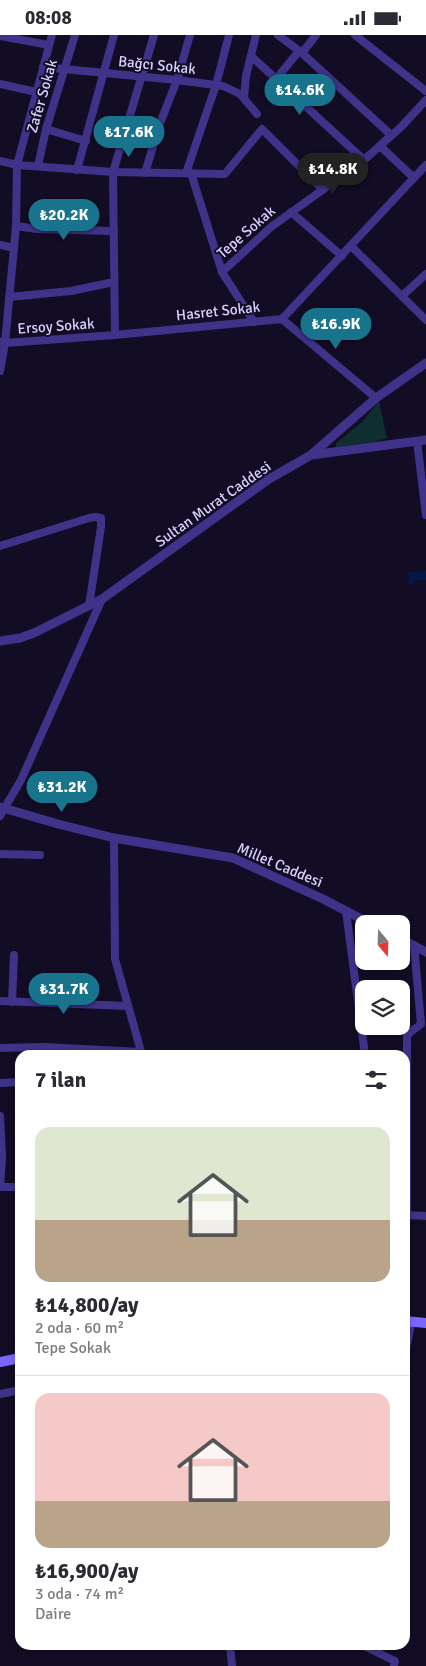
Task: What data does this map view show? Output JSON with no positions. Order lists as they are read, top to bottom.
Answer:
{
  "streets": {
    "street": [
      "Bağcı Sokak",
      "Zafer Sokak",
      "Tepe Sokak",
      "Hasret Sokak",
      "Ersoy Sokak",
      "Sultan Murat Caddesi",
      "Millet Caddesi"
    ]
  },
  "crossings": [
    ["Bağcı Sokak", "Zafer Sokak"],
    ["Hasret Sokak", "Ersoy Sokak"]
  ],
  "north": "bottom",
  "page": {
    "status": "08:08",
    "price": [
      "₺14.6K",
      "₺17.6K",
      "₺14.8K",
      "₺20.2K",
      "₺16.9K",
      "₺31.2K",
      "₺31.7K"
    ],
    "heading": "7 ilan",
    "list": [
      {
        "name": "₺14,800/ay",
        "note": "2 oda · 60 m² · Tepe Sokak"
      },
      {
        "name": "₺16,900/ay",
        "note": "3 oda · 74 m² · Daire"
      }
    ]
  }
}
